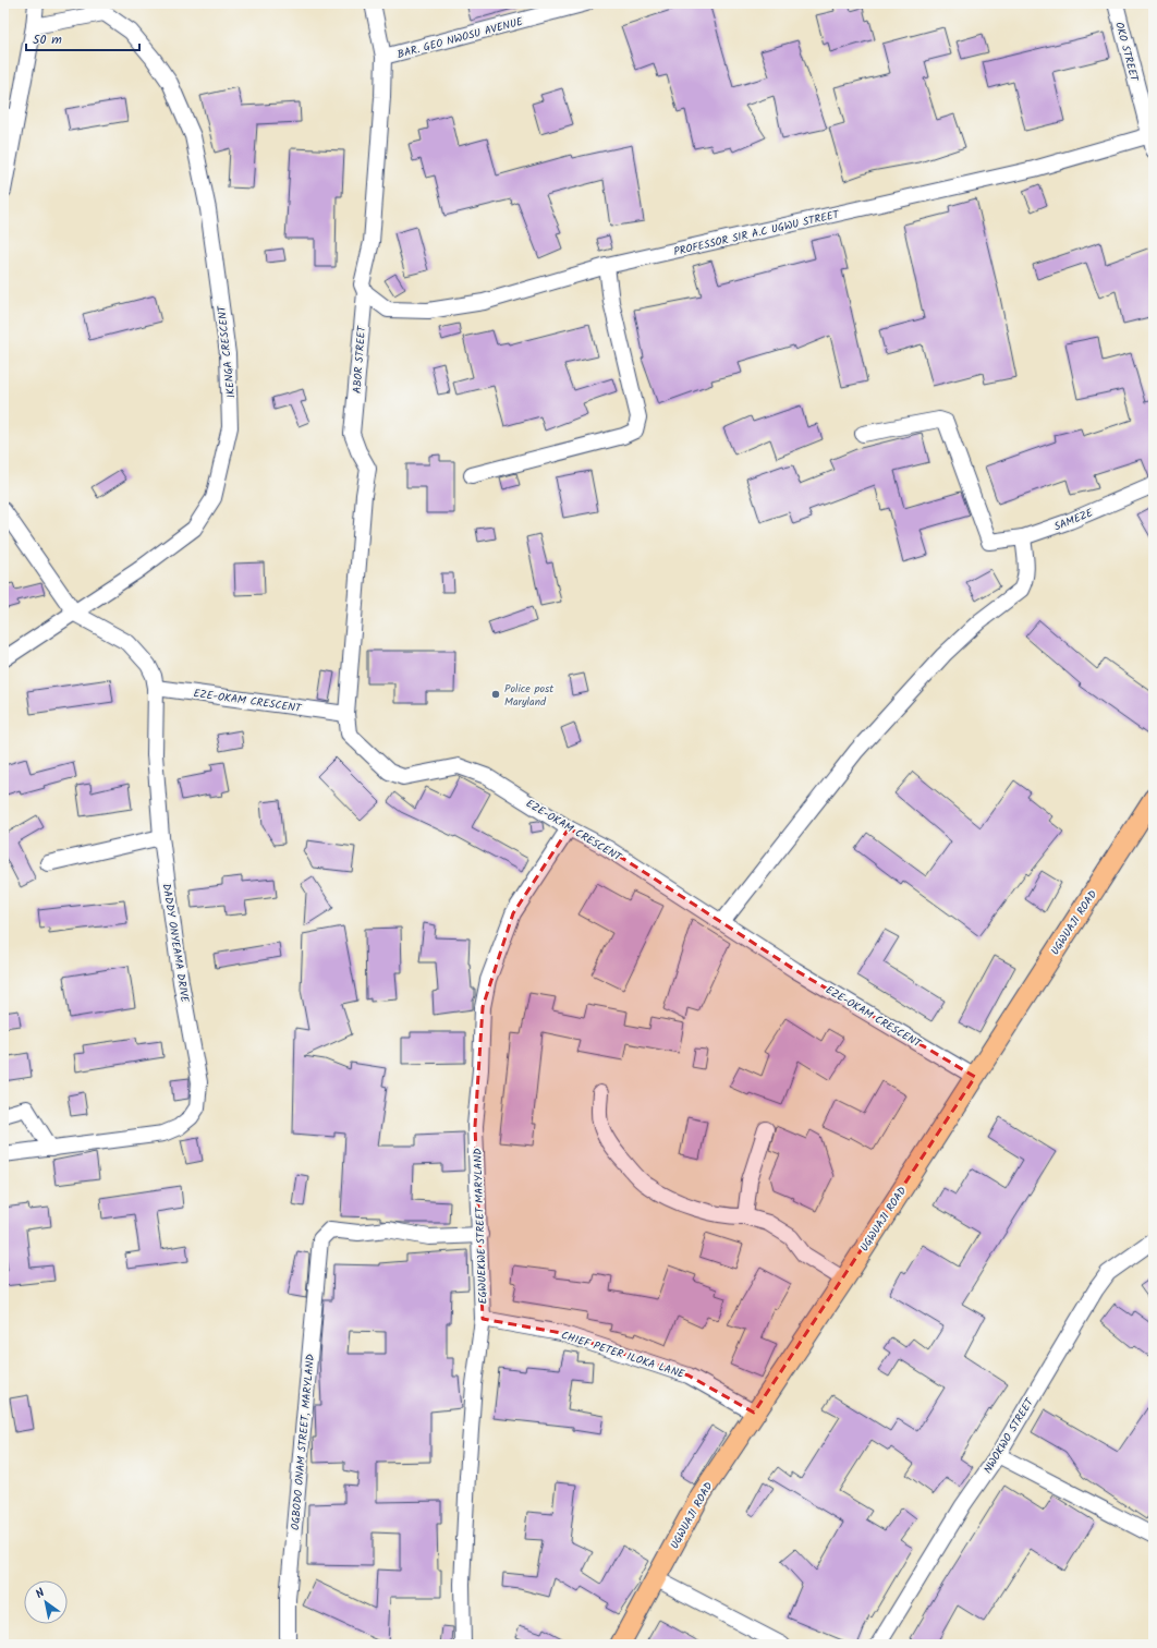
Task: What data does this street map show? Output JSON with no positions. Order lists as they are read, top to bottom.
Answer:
{
  "streets": {
    "main road": ["UGWUAJI ROAD"],
    "street": [
      "BAR. GEO NWOSU AVENUE",
      "OKO STREET",
      "PROFESSOR SIR A.C UGWU STREET",
      "IKENGA CRESCENT",
      "ABOR STREET",
      "SAMEZE",
      "EZE-OKAM CRESCENT",
      "DADDY ONYEAMA DRIVE",
      "EGWUEKWE STREET MARYLAND",
      "CHIEF PETER ILOKA LANE",
      "NWOKWO STREET",
      "OGBODO ONAM STREET, MARYLAND"
    ]
  },
  "crossings": [
    ["BAR. GEO NWOSU AVENUE", "ABOR STREET"],
    ["OKO STREET", "PROFESSOR SIR A.C UGWU STREET"],
    ["PROFESSOR SIR A.C UGWU STREET", "ABOR STREET"],
    ["IKENGA CRESCENT", "DADDY ONYEAMA DRIVE"],
    ["ABOR STREET", "EZE-OKAM CRESCENT"],
    ["EZE-OKAM CRESCENT", "UGWUAJI ROAD"],
    ["EZE-OKAM CRESCENT", "DADDY ONYEAMA DRIVE"],
    ["EZE-OKAM CRESCENT", "EGWUEKWE STREET MARYLAND"],
    ["UGWUAJI ROAD", "CHIEF PETER ILOKA LANE"],
    ["EGWUEKWE STREET MARYLAND", "CHIEF PETER ILOKA LANE"],
    ["EGWUEKWE STREET MARYLAND", "OGBODO ONAM STREET, MARYLAND"]
  ],
  "places": ["Police post Maryland"],
  "scale_bar": "50 m",
  "north": "top left"
}
